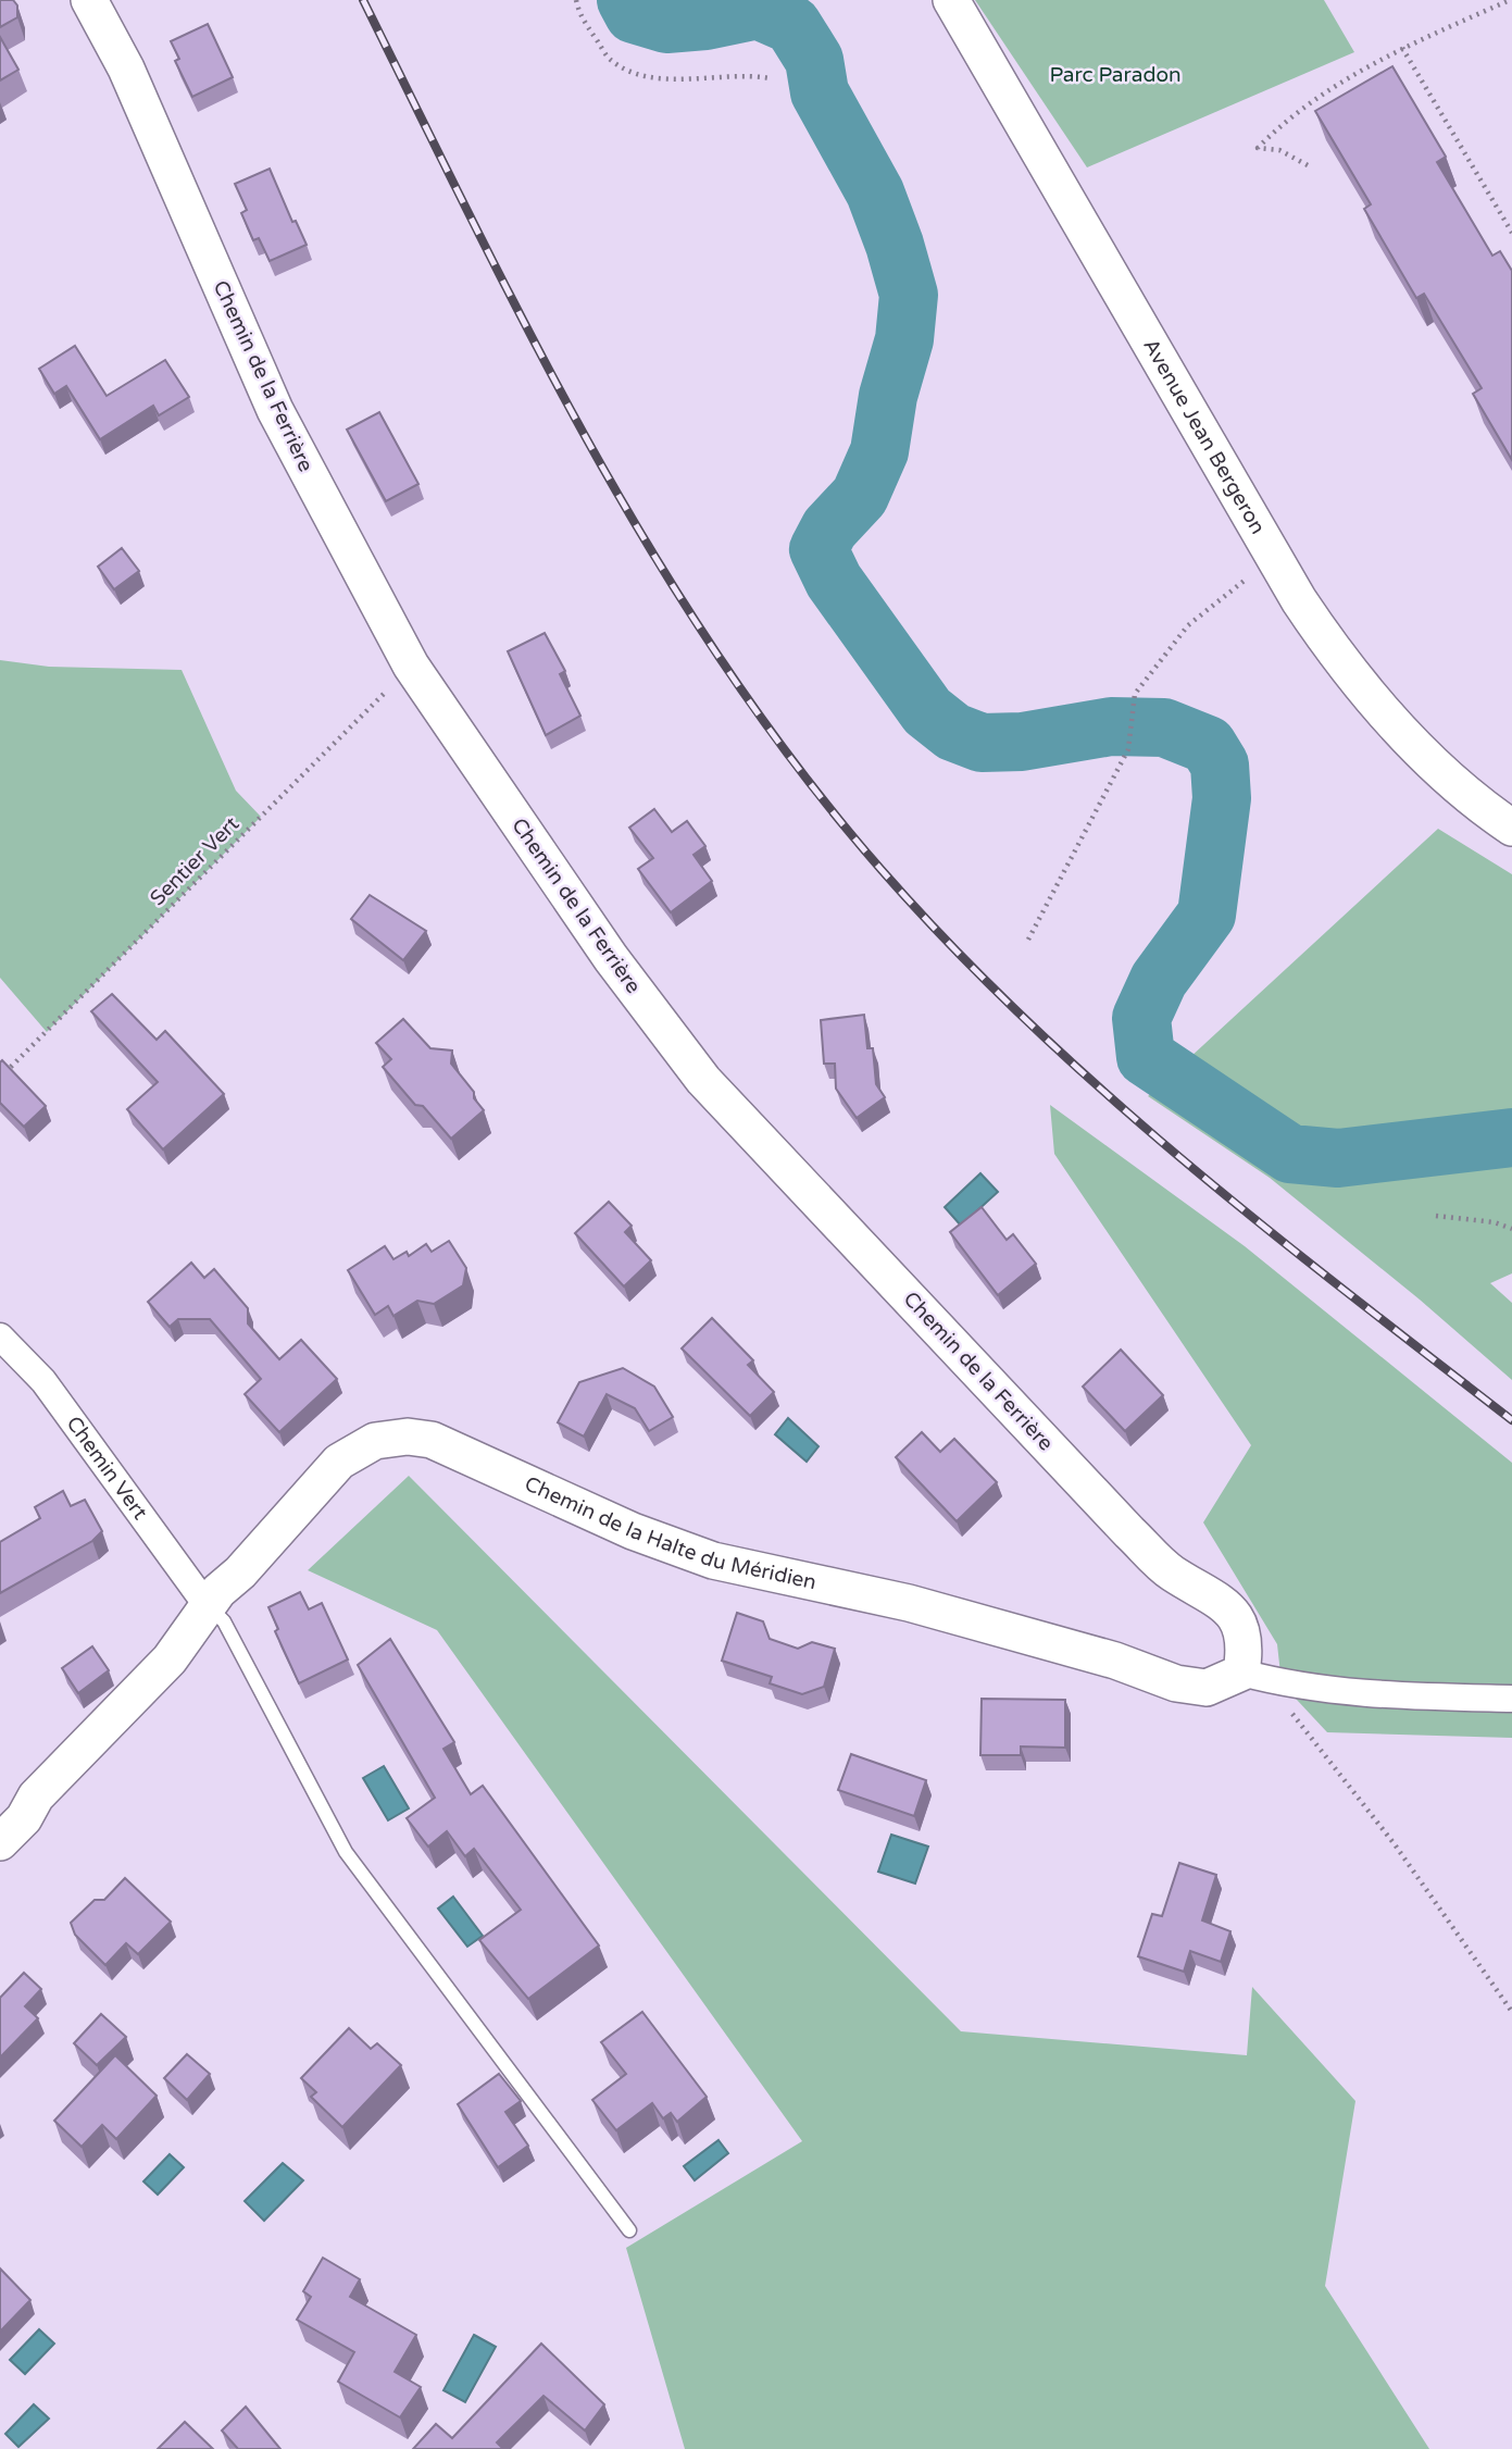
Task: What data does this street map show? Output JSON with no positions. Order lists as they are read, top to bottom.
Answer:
{
  "streets": {
    "street": [
      "Chemin de la Ferrière",
      "Avenue Jean Bergeron",
      "Chemin Vert",
      "Chemin de la Halte du Méridien"
    ],
    "path": ["Sentier Vert"]
  },
  "crossings": [
    ["Chemin de la Ferrière", "Sentier Vert"],
    ["Chemin de la Ferrière", "Chemin de la Halte du Méridien"],
    ["Chemin Vert", "Chemin de la Halte du Méridien"]
  ],
  "parks": ["Parc Paradon"]
}
